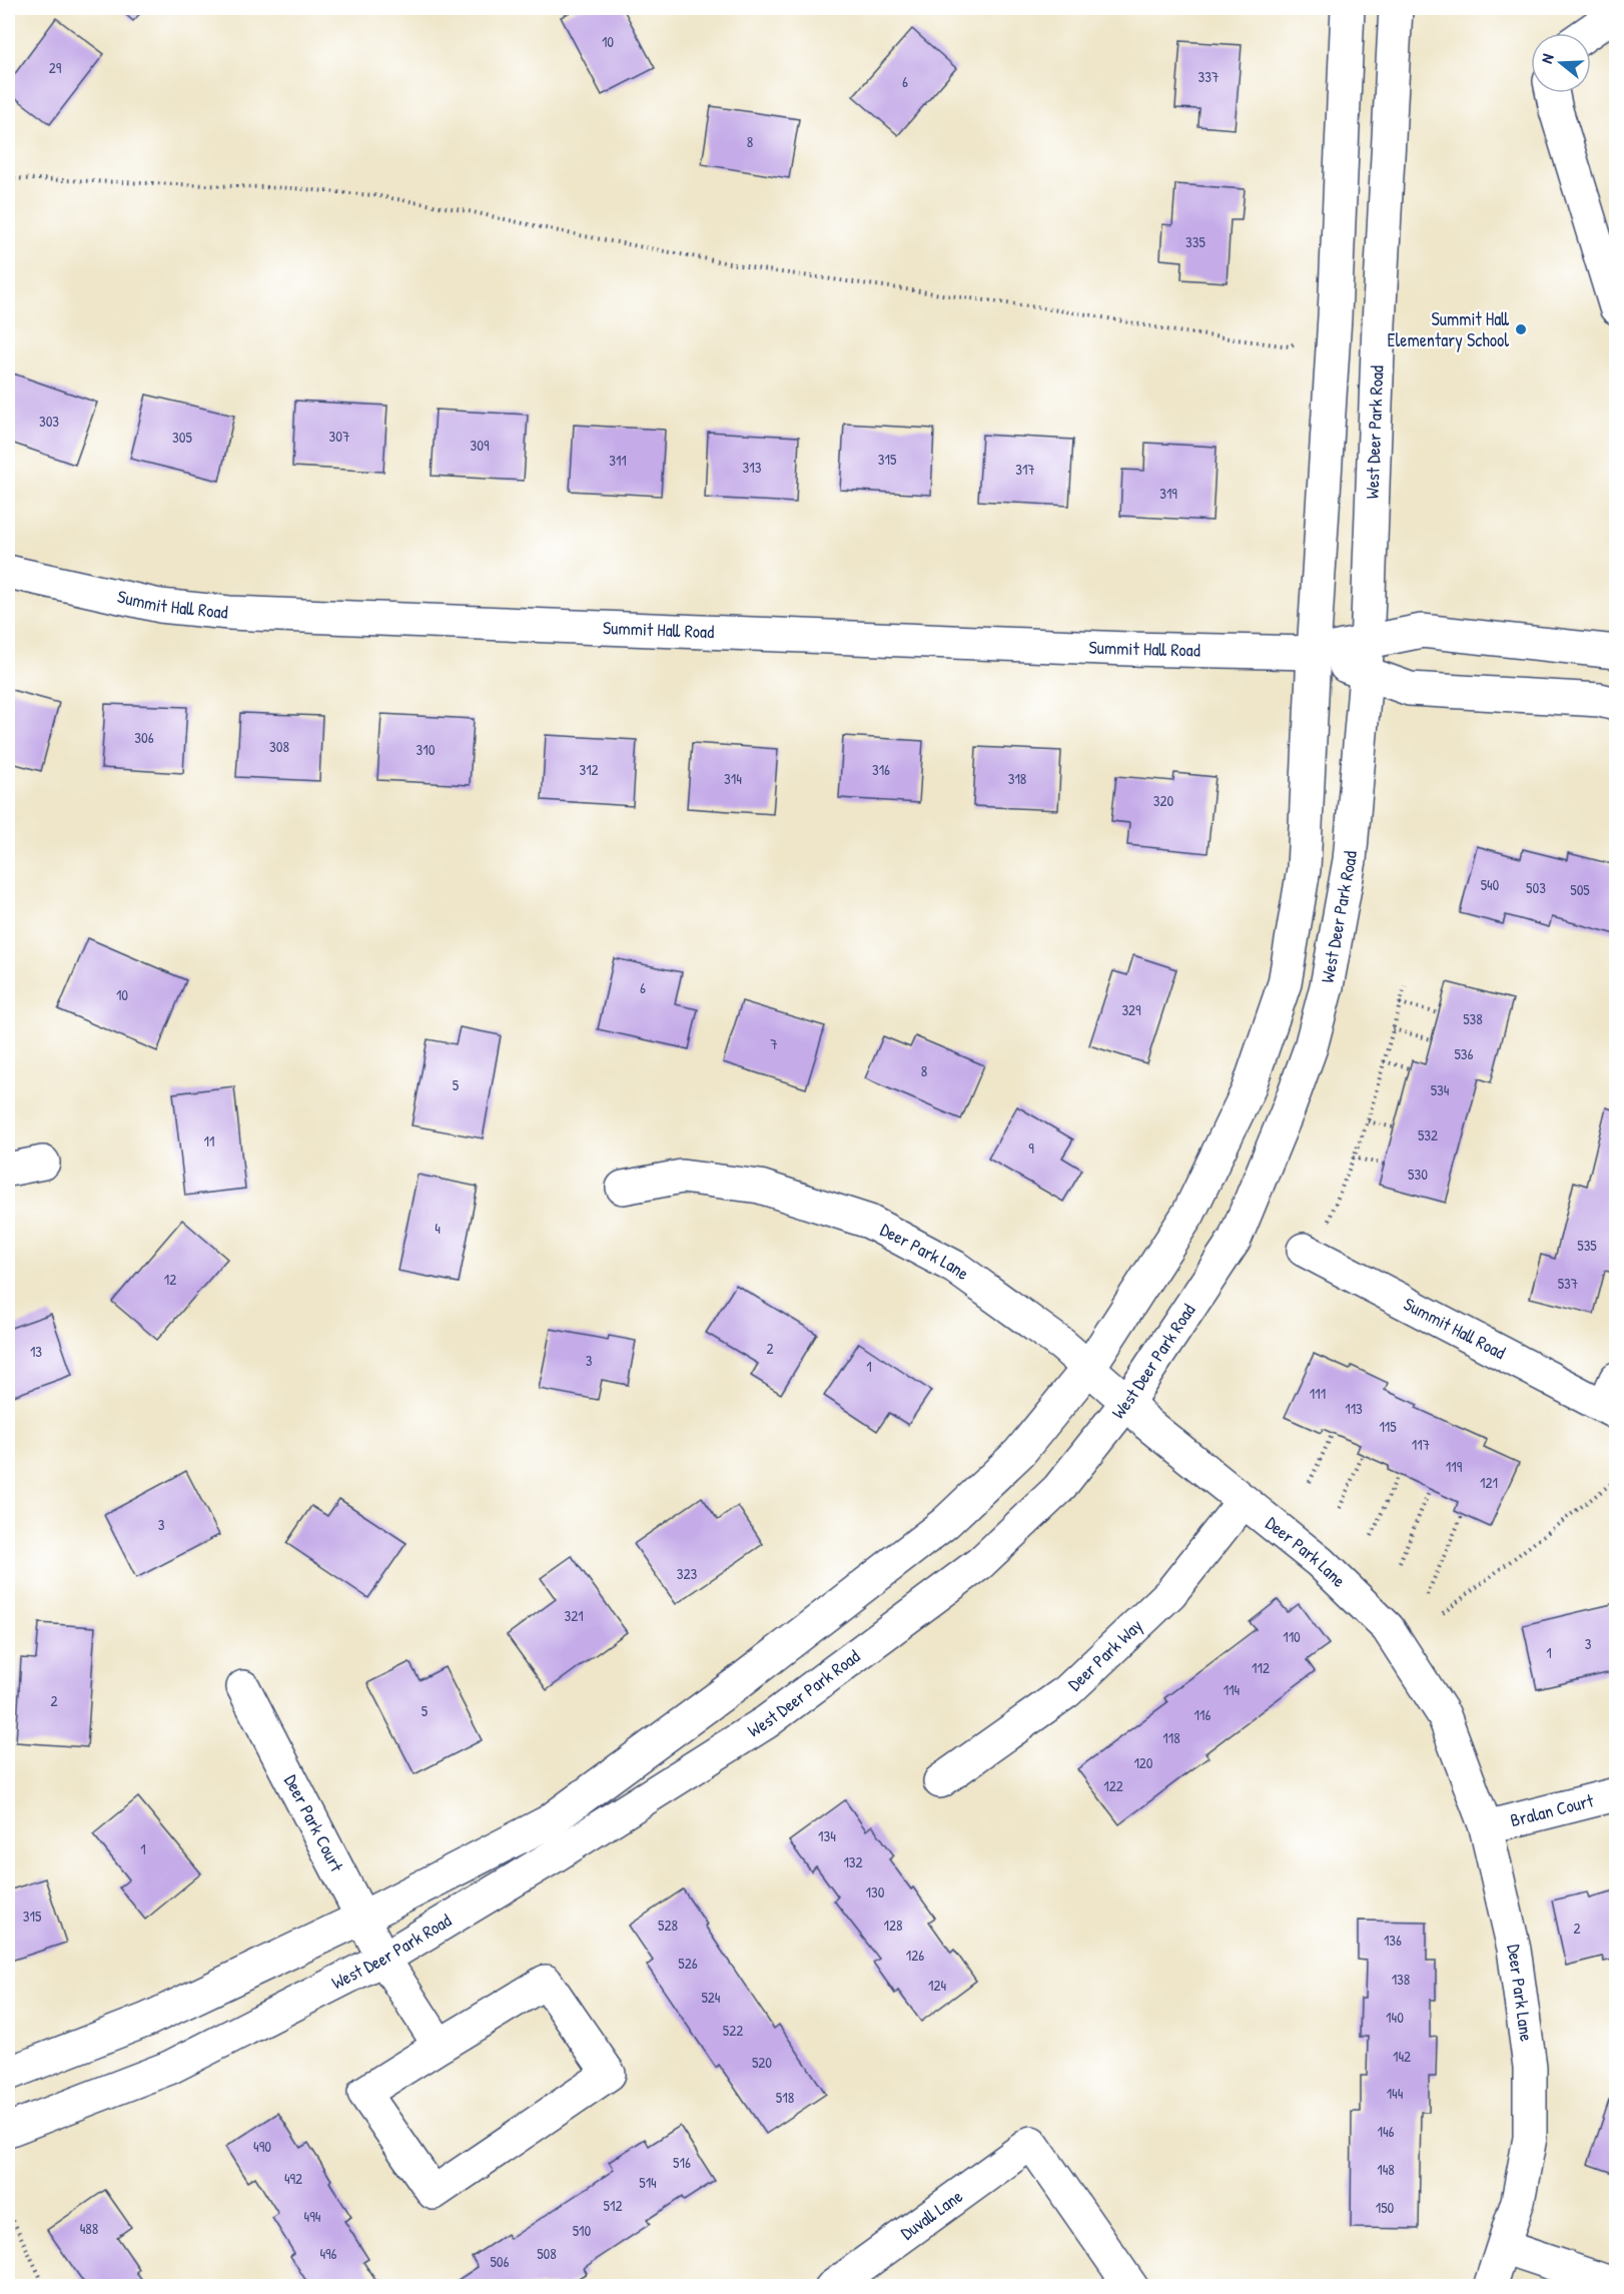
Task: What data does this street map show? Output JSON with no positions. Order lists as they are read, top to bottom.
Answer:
{
  "streets": {
    "street": [
      "West Deer Park Road",
      "Summit Hall Road",
      "Deer Park Lane",
      "Deer Park Way",
      "Bralan Court",
      "Deer Park Court",
      "Duvall Lane"
    ]
  },
  "crossings": [
    ["West Deer Park Road", "Summit Hall Road"],
    ["West Deer Park Road", "Deer Park Lane"],
    ["West Deer Park Road", "Deer Park Court"],
    ["Deer Park Lane", "Deer Park Way"],
    ["Deer Park Lane", "Bralan Court"]
  ],
  "places": ["Summit Hall Elementary School"],
  "house_numbers": [
    "10",
    "29",
    "337",
    "6",
    "8",
    "335",
    "303",
    "307",
    "305",
    "309",
    "315",
    "311",
    "313",
    "317",
    "319",
    "306",
    "308",
    "310",
    "312",
    "316",
    "314",
    "318",
    "320",
    "540",
    "503",
    "505",
    "6",
    "10",
    "329",
    "538",
    "7",
    "536",
    "8",
    "5",
    "534",
    "532",
    "11",
    "9",
    "530",
    "4",
    "535",
    "12",
    "537",
    "2",
    "13",
    "3",
    "1",
    "111",
    "113",
    "115",
    "117",
    "119",
    "121",
    "3",
    "323",
    "321",
    "110",
    "3",
    "1",
    "112",
    "114",
    "2",
    "5",
    "116",
    "118",
    "120",
    "122",
    "134",
    "1",
    "132",
    "130",
    "315",
    "528",
    "128",
    "2",
    "136",
    "126",
    "526",
    "138",
    "124",
    "524",
    "140",
    "522",
    "142",
    "520",
    "144",
    "518",
    "146",
    "490",
    "516",
    "148",
    "492",
    "514",
    "512",
    "150",
    "494",
    "488",
    "510",
    "496",
    "508",
    "506"
  ],
  "north": "left"
}
